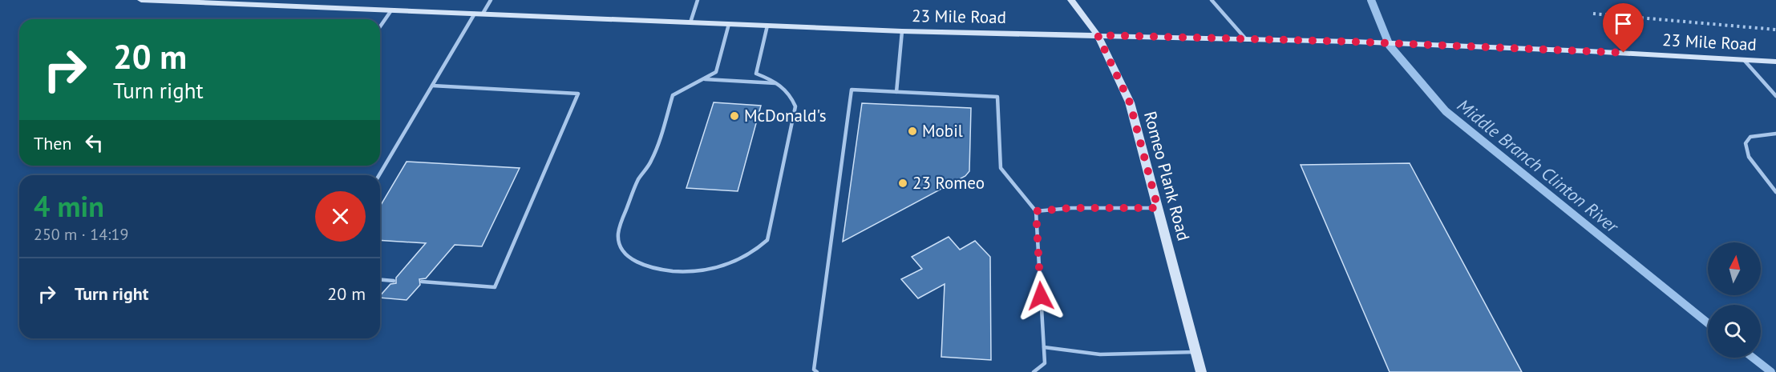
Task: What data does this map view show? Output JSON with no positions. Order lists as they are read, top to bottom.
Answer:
{
  "streets": {
    "main road": ["23 Mile Road", "Romeo Plank Road"]
  },
  "crossings": [
    ["23 Mile Road", "Romeo Plank Road"]
  ],
  "water": ["Middle Branch Clinton River"],
  "places": ["McDonald's", "Mobil", "23 Romeo"],
  "north": "top",
  "page": {
    "turn": ["20 m", "Turn right"],
    "then": "Then",
    "heading": ["4 min", "250 m · 14:19"],
    "list": [
      {
        "name": "Turn right",
        "value": "20 m"
      }
    ]
  }
}
